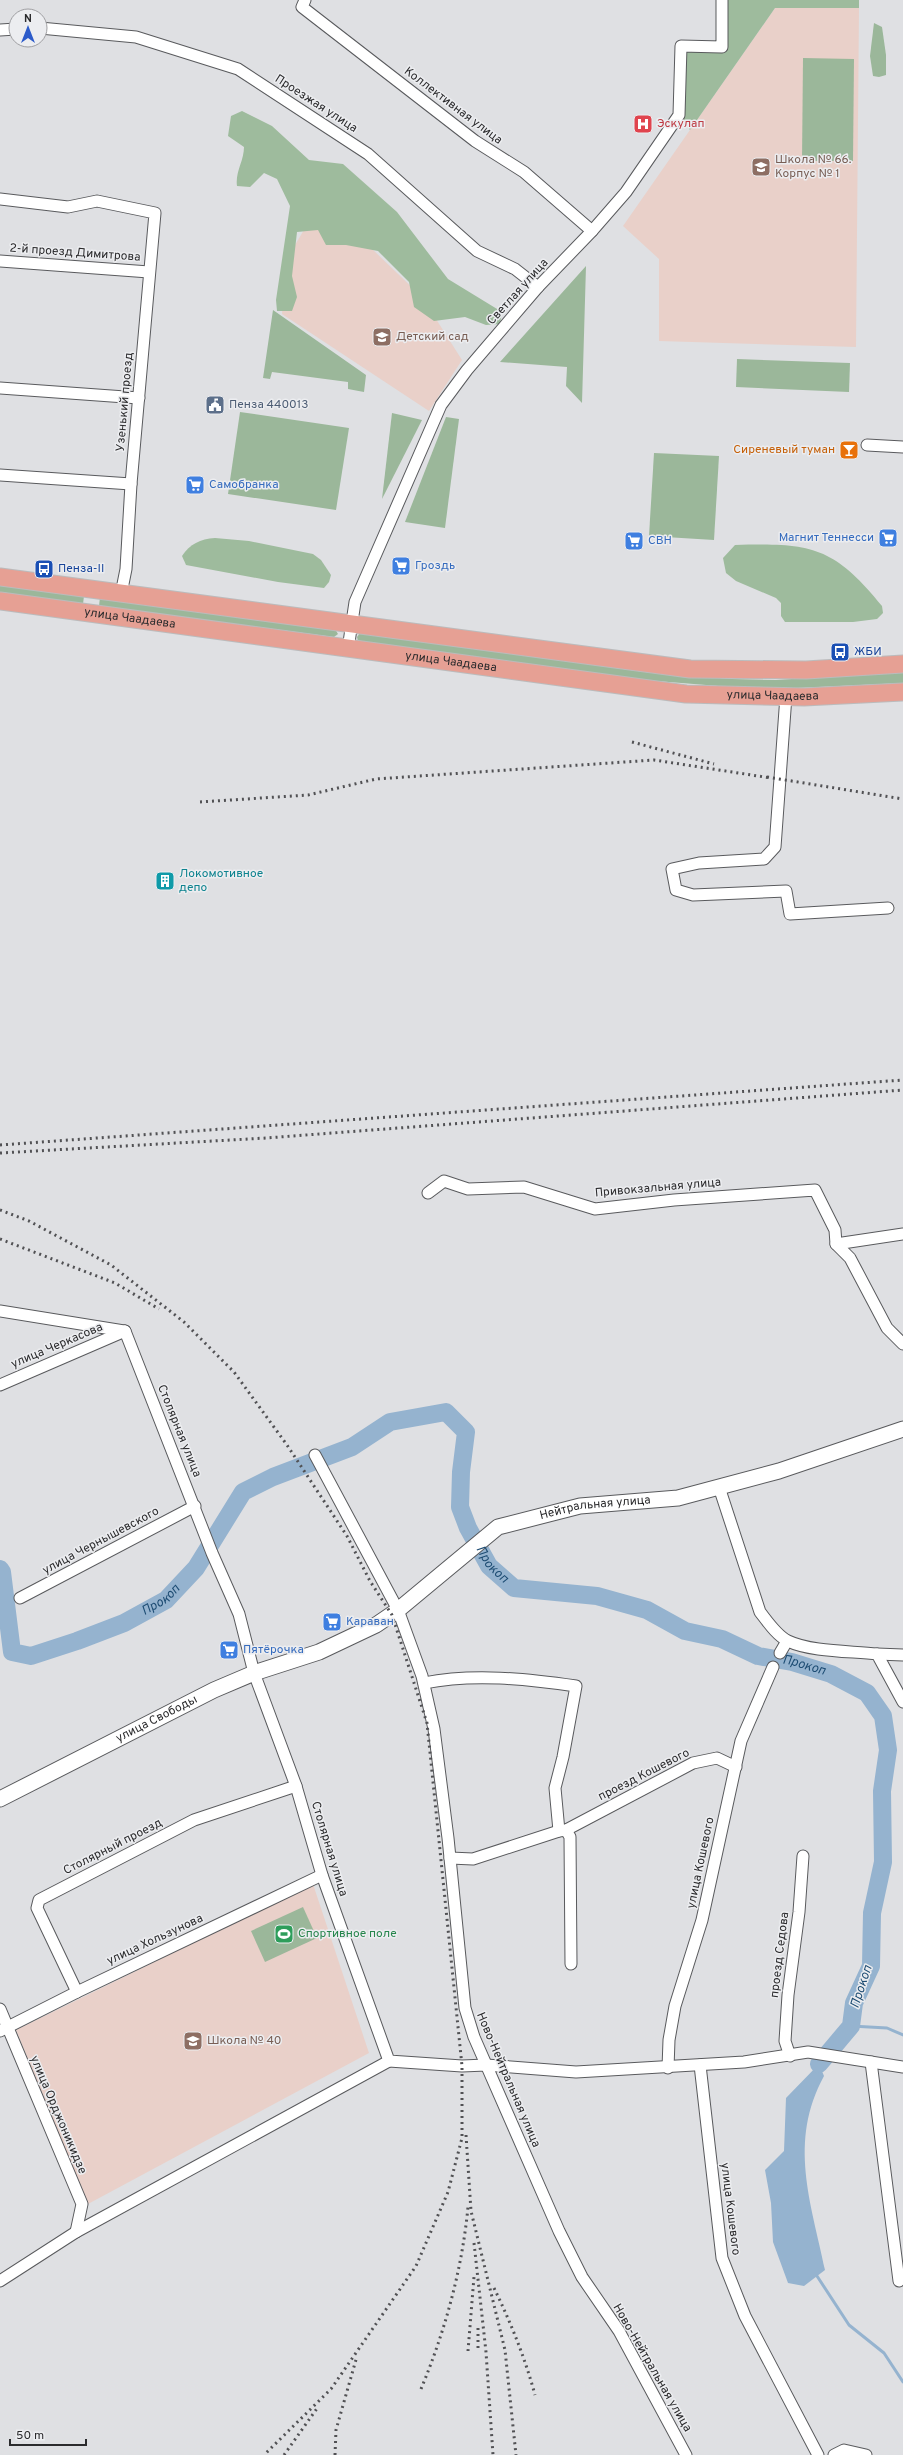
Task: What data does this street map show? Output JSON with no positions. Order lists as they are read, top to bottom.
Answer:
{
  "streets": {
    "main road": ["улица Чаадаева", "Нейтральная улица", "улица Свободы"],
    "street": [
      "Проезжая улица",
      "Коллективная улица",
      "2-й проезд Димитрова",
      "Светлая улица",
      "Узенький проезд",
      "Привокзальная улица",
      "улица Черкасова",
      "Столярная улица",
      "улица Чернышевского",
      "проезд Кошевого",
      "Столярный проезд",
      "улица Кошевого",
      "улица Хользунова",
      "проезд Седова",
      "Ново-Нейтральная улица",
      "улица Орджоникидзе"
    ]
  },
  "crossings": [
    ["Проезжая улица", "Светлая улица"],
    ["Коллективная улица", "Светлая улица"],
    ["2-й проезд Димитрова", "Узенький проезд"],
    ["Светлая улица", "улица Чаадаева"],
    ["Узенький проезд", "улица Чаадаева"],
    ["улица Черкасова", "Столярная улица"],
    ["Столярная улица", "улица Чернышевского"],
    ["Столярная улица", "улица Свободы"],
    ["Столярная улица", "Столярный проезд"],
    ["Столярная улица", "улица Хользунова"],
    ["Нейтральная улица", "улица Свободы"],
    ["Нейтральная улица", "Ново-Нейтральная улица"],
    ["проезд Кошевого", "улица Кошевого"],
    ["проезд Кошевого", "Ново-Нейтральная улица"],
    ["Столярный проезд", "улица Хользунова"],
    ["улица Хользунова", "улица Орджоникидзе"]
  ],
  "water": ["Прокоп"],
  "places": {
    "hospital": ["Эскулап"],
    "school or university": ["Школа № 66. Корпус № 1", "Детский сад", "Школа № 40"],
    "public building": ["Пенза 440013"],
    "bar": ["Сиреневый туман"],
    "supermarket": [
      "Самобранка",
      "Магнит Теннесси",
      "СВН",
      "Гроздь",
      "Караван",
      "Пятёрочка"
    ],
    "bus stop": ["Пенза-II", "ЖБИ"],
    "building": ["Локомотивное депо"],
    "sports": ["Спортивное поле"]
  },
  "scale_bar": "50 m",
  "north": "top"
}
